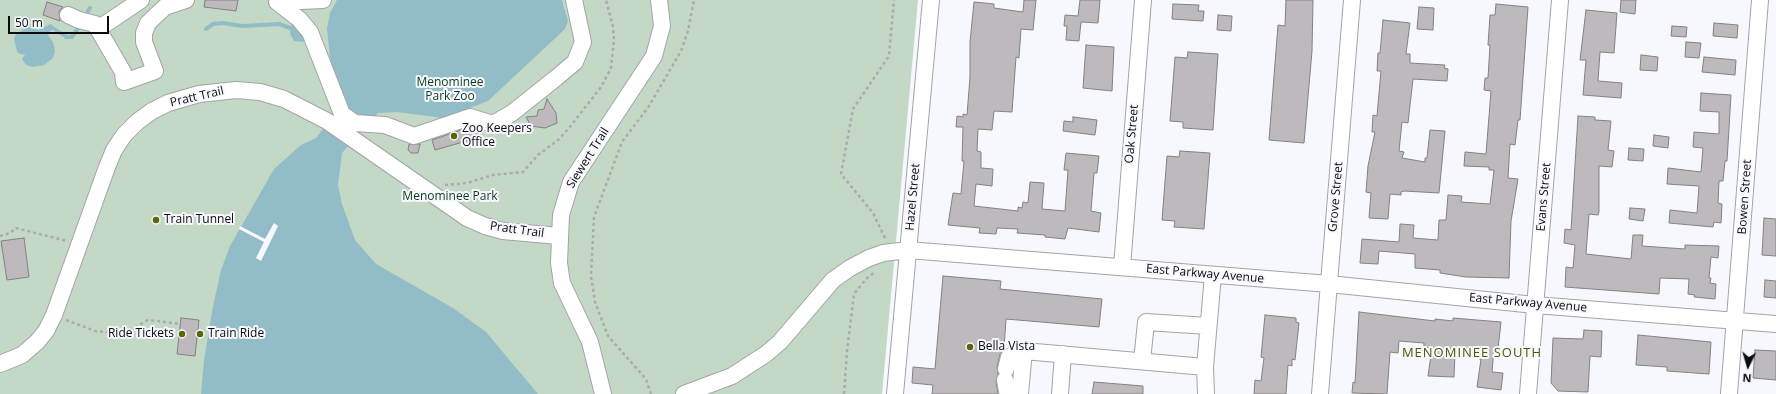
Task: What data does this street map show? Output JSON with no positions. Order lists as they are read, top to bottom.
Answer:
{
  "streets": {
    "street": [
      "Pratt Trail",
      "Oak Street",
      "Siewert Trail",
      "Hazel Street",
      "Grove Street",
      "Evans Street",
      "Bowen Street",
      "East Parkway Avenue"
    ]
  },
  "crossings": [
    ["Pratt Trail", "Siewert Trail"],
    ["Oak Street", "East Parkway Avenue"],
    ["Hazel Street", "East Parkway Avenue"],
    ["Grove Street", "East Parkway Avenue"],
    ["Evans Street", "East Parkway Avenue"],
    ["Bowen Street", "East Parkway Avenue"]
  ],
  "districts": ["MENOMINEE SOUTH"],
  "parks": ["Menominee Park Zoo", "Menominee Park"],
  "places": [
    "Zoo Keepers Office",
    "Train Tunnel",
    "Ride Tickets",
    "Train Ride",
    "Bella Vista"
  ],
  "scale_bar": "50 m",
  "north": "bottom"
}
